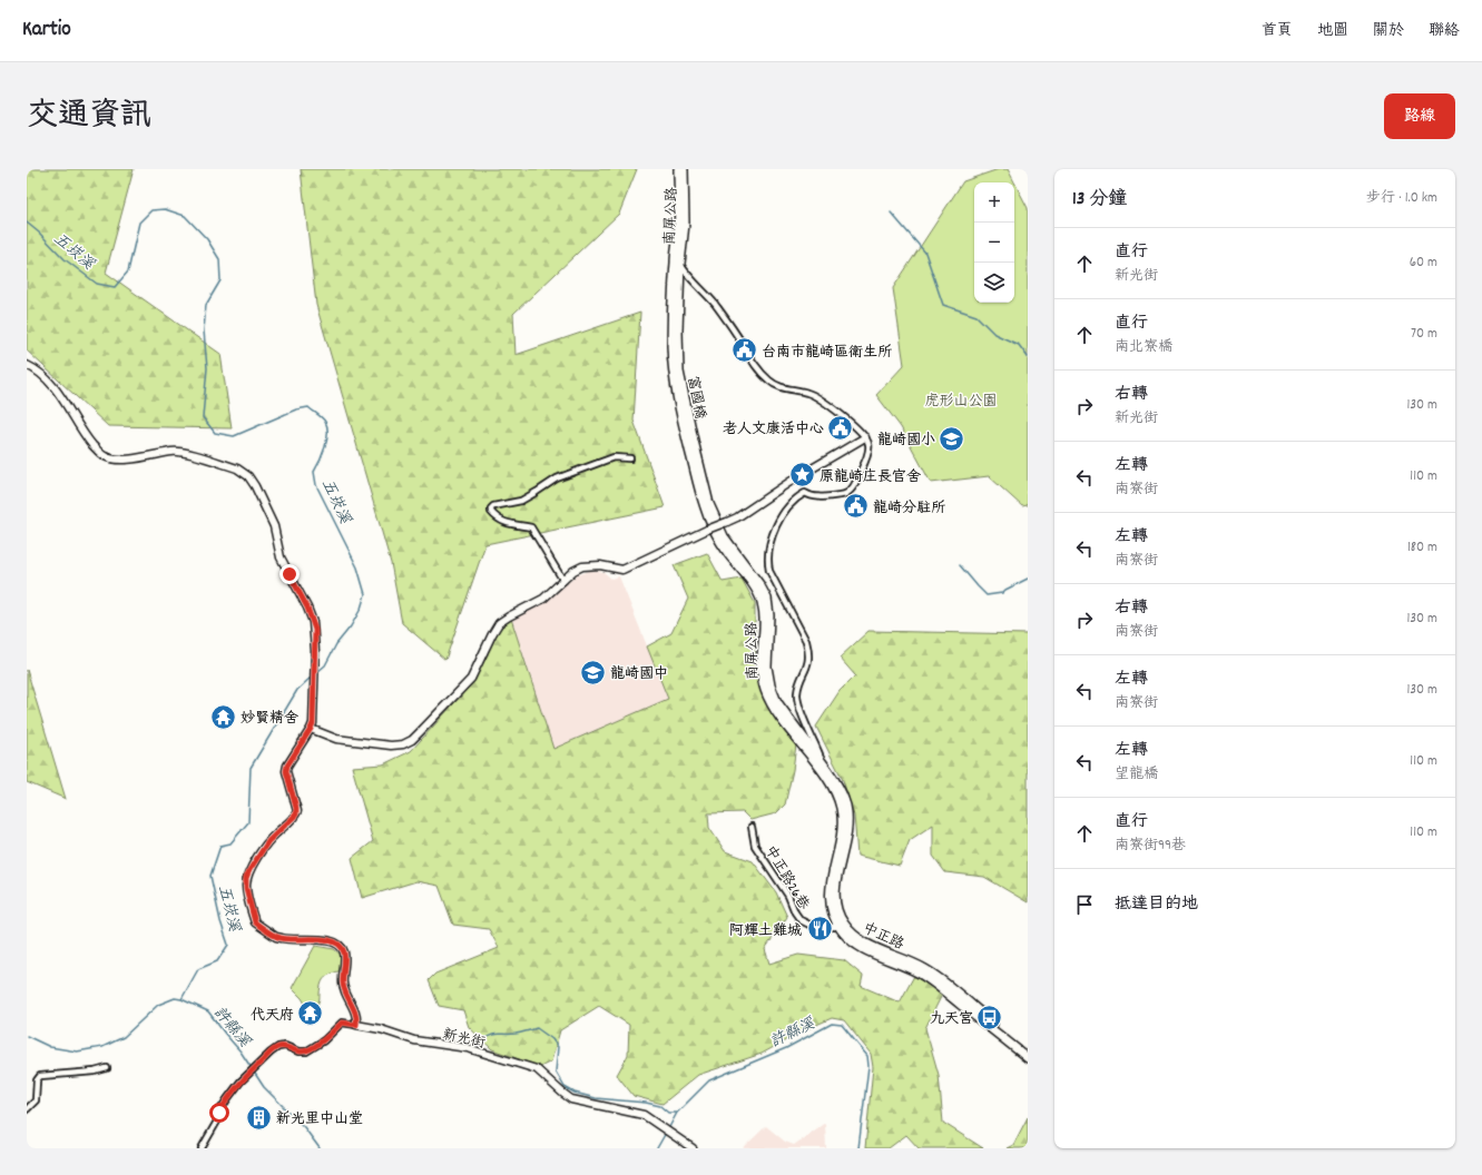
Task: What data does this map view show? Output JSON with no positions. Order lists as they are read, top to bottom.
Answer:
{
  "streets": {
    "main road": ["南屏公路", "富國橋", "中正路"],
    "street": ["中正路26巷", "新光街"]
  },
  "crossings": [
    ["南屏公路", "富國橋"],
    ["南屏公路", "中正路"],
    ["中正路26巷", "中正路"]
  ],
  "water": ["五崁溪", "許縣溪"],
  "parks": ["虎形山公園"],
  "places": {
    "public building": ["台南市龍崎區衛生所", "老人文康活中心", "龍崎分駐所"],
    "school or university": ["龍崎國小", "龍崎國中"],
    "place": ["原龍崎庄長官舍"],
    "temple": ["妙賢精舍", "代天府"],
    "restaurant": ["阿輝土雞城"],
    "bus stop": ["九天宮"],
    "building": ["新光里中山堂"]
  },
  "page": {
    "header": "Kartio",
    "nav": [
      "首頁",
      "地圖",
      "關於",
      "聯絡"
    ],
    "title": "交通資訊",
    "buttons": "路線",
    "heading": ["13 分鐘", "步行 · 1.0 km"],
    "map_buttons": ["+", "−"],
    "list": [
      ["直行", "新光街", "60 m"],
      ["直行", "南北寮橋", "70 m"],
      ["右轉", "新光街", "130 m"],
      ["左轉", "南寮街", "110 m"],
      ["左轉", "南寮街", "180 m"],
      ["右轉", "南寮街", "130 m"],
      ["左轉", "南寮街", "130 m"],
      ["左轉", "望龍橋", "110 m"],
      ["直行", "南寮街99巷", "110 m"],
      "抵達目的地"
    ]
  }
}
